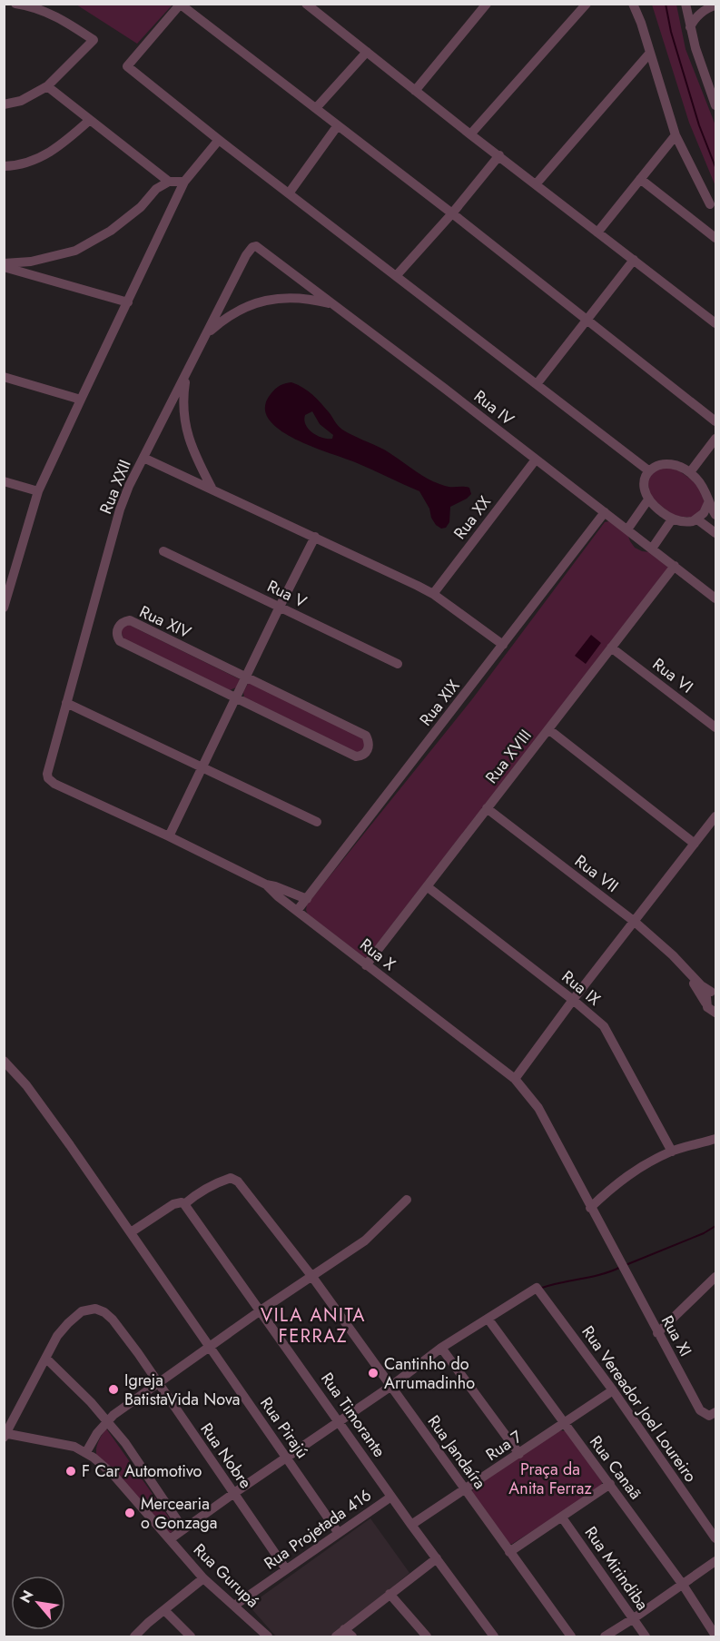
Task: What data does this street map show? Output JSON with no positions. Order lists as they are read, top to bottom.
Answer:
{
  "streets": {
    "street": [
      "Rua IV",
      "Rua XXII",
      "Rua XX",
      "Rua V",
      "Rua XIV",
      "Rua VI",
      "Rua XIX",
      "Rua XVIII",
      "Rua VII",
      "Rua X",
      "Rua IX",
      "Rua XI",
      "Rua Vereador Joel Loureiro",
      "Rua Timorante",
      "Rua Pirajú",
      "Rua 7",
      "Rua Jandaíra",
      "Rua Nobre",
      "Rua Canaã",
      "Rua Projetada 416",
      "Rua Mirindiba",
      "Rua Gurupá"
    ]
  },
  "crossings": [
    ["Rua IV", "Rua XXII"],
    ["Rua IV", "Rua XX"],
    ["Rua IV", "Rua XIX"],
    ["Rua IV", "Rua XVIII"],
    ["Rua XXII", "Rua X"],
    ["Rua VI", "Rua XVIII"],
    ["Rua XIX", "Rua X"],
    ["Rua XVIII", "Rua VII"],
    ["Rua XVIII", "Rua X"],
    ["Rua XVIII", "Rua IX"],
    ["Rua X", "Rua XI"],
    ["Rua Vereador Joel Loureiro", "Rua 7"],
    ["Rua Vereador Joel Loureiro", "Rua Canaã"],
    ["Rua Timorante", "Rua 7"],
    ["Rua Timorante", "Rua Jandaíra"],
    ["Rua Timorante", "Rua Projetada 416"],
    ["Rua Pirajú", "Rua Projetada 416"],
    ["Rua 7", "Rua Jandaíra"],
    ["Rua 7", "Rua Canaã"],
    ["Rua Nobre", "Rua Projetada 416"],
    ["Rua Nobre", "Rua Gurupá"],
    ["Rua Projetada 416", "Rua Gurupá"]
  ],
  "districts": ["VILA ANITA FERRAZ"],
  "parks": ["Praça da Anita Ferraz"],
  "places": [
    "Cantinho do Arrumadinho",
    "Igreja BatistaVida Nova",
    "F Car Automotivo",
    "Mercearia o Gonzaga"
  ],
  "north": "top left"
}
